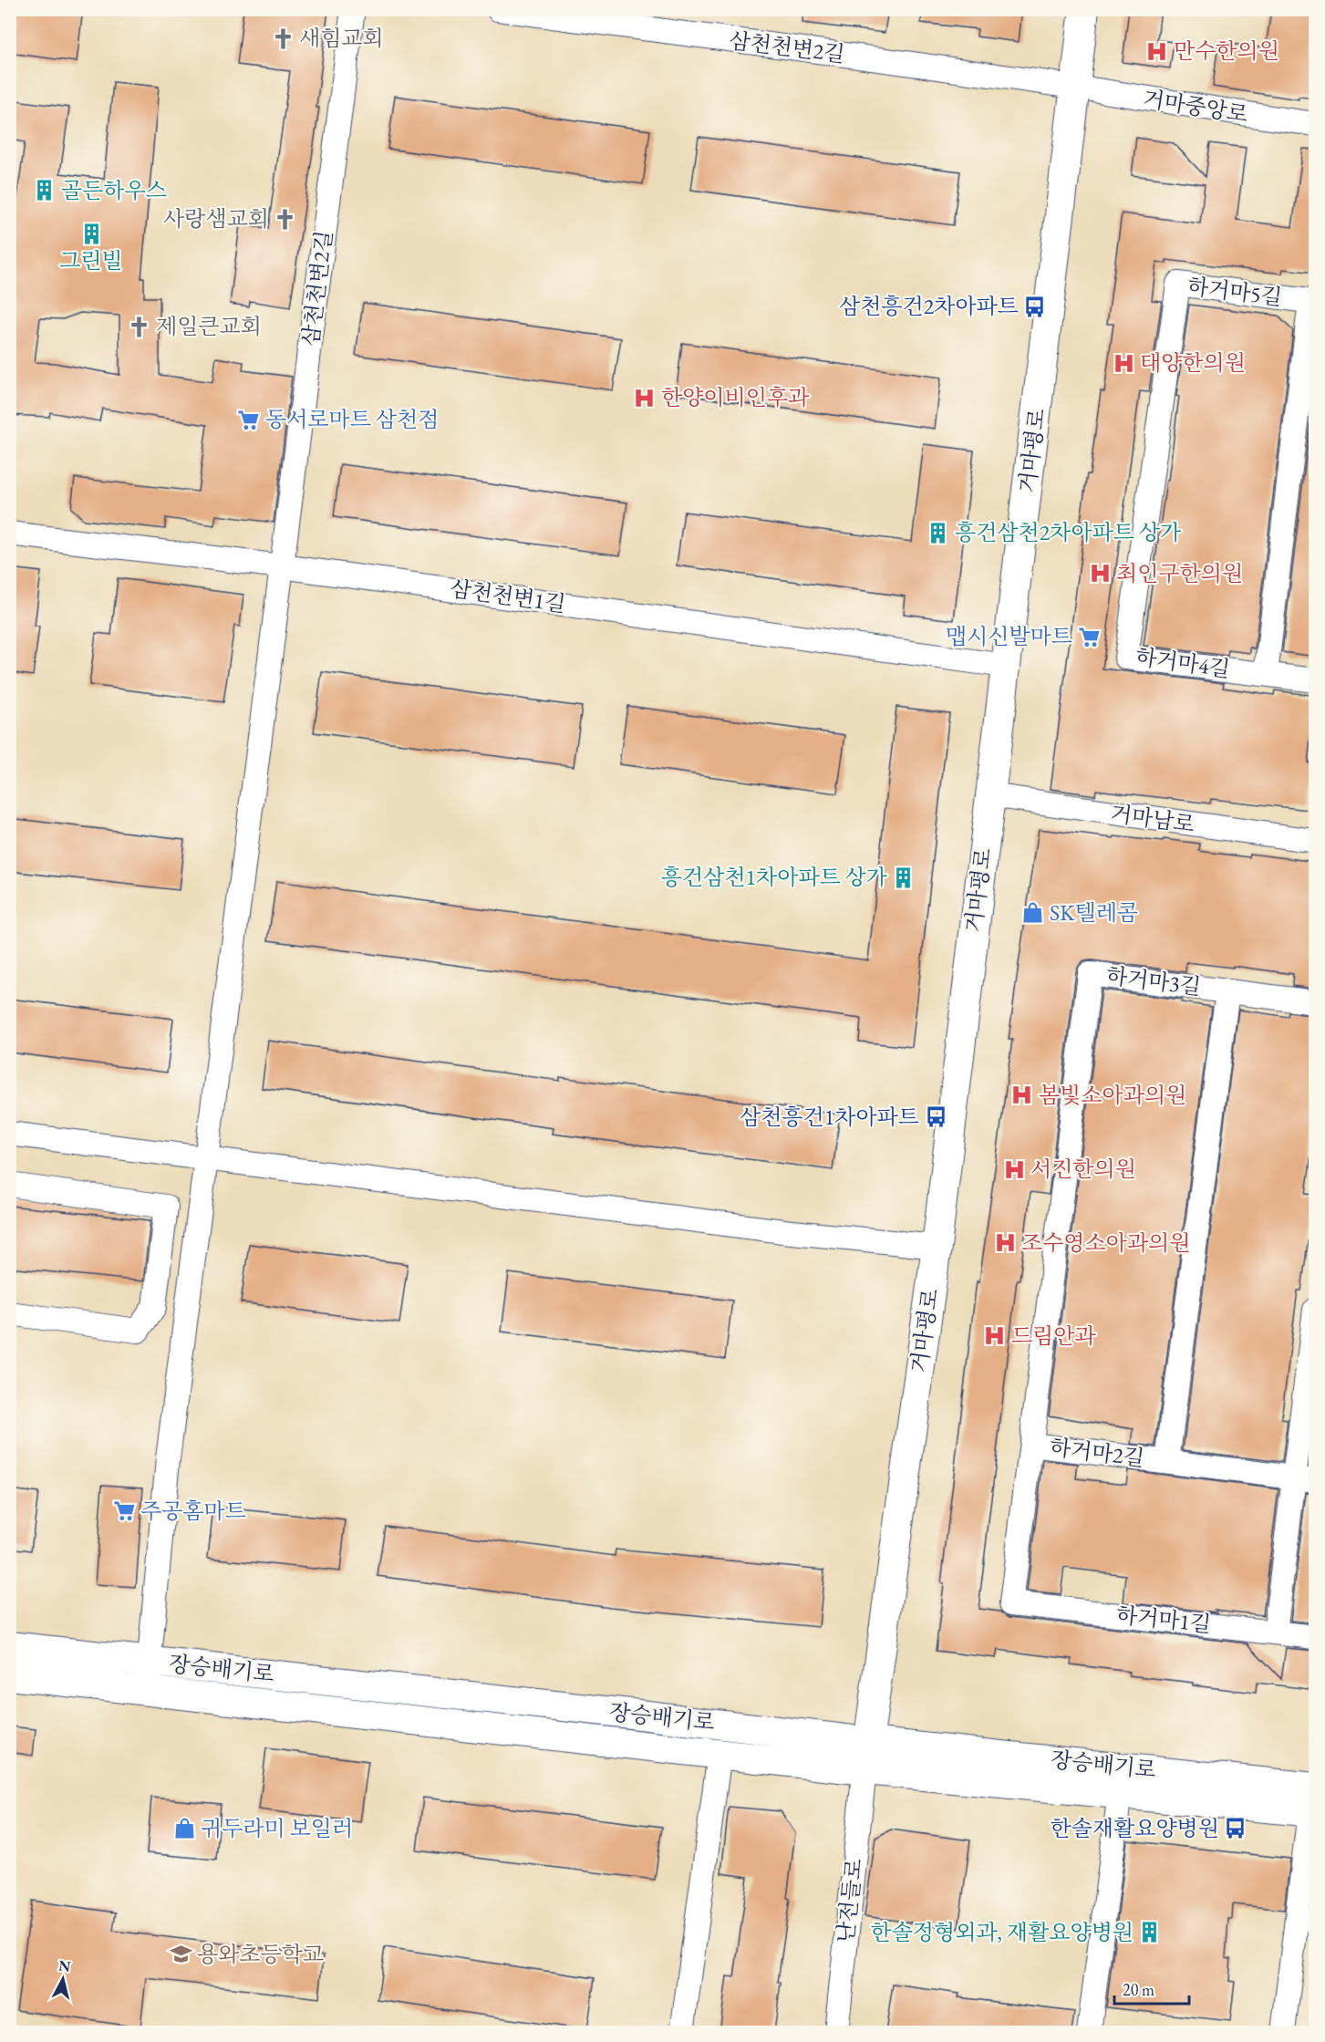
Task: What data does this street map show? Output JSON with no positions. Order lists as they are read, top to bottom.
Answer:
{
  "streets": {
    "street": [
      "삼천천변2길",
      "거마중앙로",
      "하거마5길",
      "거마평로",
      "삼천천변1길",
      "하거마4길",
      "거마남로",
      "하거마3길",
      "하거마2길",
      "하거마1길",
      "장승배기로",
      "난전들로"
    ]
  },
  "crossings": [
    ["삼천천변2길", "거마중앙로"],
    ["삼천천변2길", "거마평로"],
    ["삼천천변2길", "삼천천변1길"],
    ["삼천천변2길", "장승배기로"],
    ["거마중앙로", "거마평로"],
    ["하거마5길", "하거마4길"],
    ["거마평로", "삼천천변1길"],
    ["거마평로", "거마남로"],
    ["거마평로", "장승배기로"],
    ["거마평로", "난전들로"],
    ["하거마3길", "하거마2길"],
    ["하거마2길", "하거마1길"],
    ["장승배기로", "난전들로"]
  ],
  "places": {
    "church": ["새힘교회", "사랑샘교회", "제일큰교회"],
    "hospital": [
      "만수한의원",
      "태양한의원",
      "한양이비인후과",
      "최인구한의원",
      "봄빛소아과의원",
      "서진한의원",
      "조수영소아과의원",
      "드림안과"
    ],
    "building": [
      "골든하우스",
      "그린빌",
      "흥건삼천2차아파트 상가",
      "흥건삼천1차아파트 상가",
      "한솔정형외과, 재활요양병원"
    ],
    "bus stop": ["삼천흥건2차아파트", "삼천흥건1차아파트", "한솔재활요양병원"],
    "supermarket": ["동서로마트 삼천점", "맵시신발마트", "주공홈마트"],
    "shop": ["SK텔레콤", "귀두라미 보일러"],
    "school or university": ["용와초등학교"]
  },
  "scale_bar": "20 m",
  "north": "top"
}
